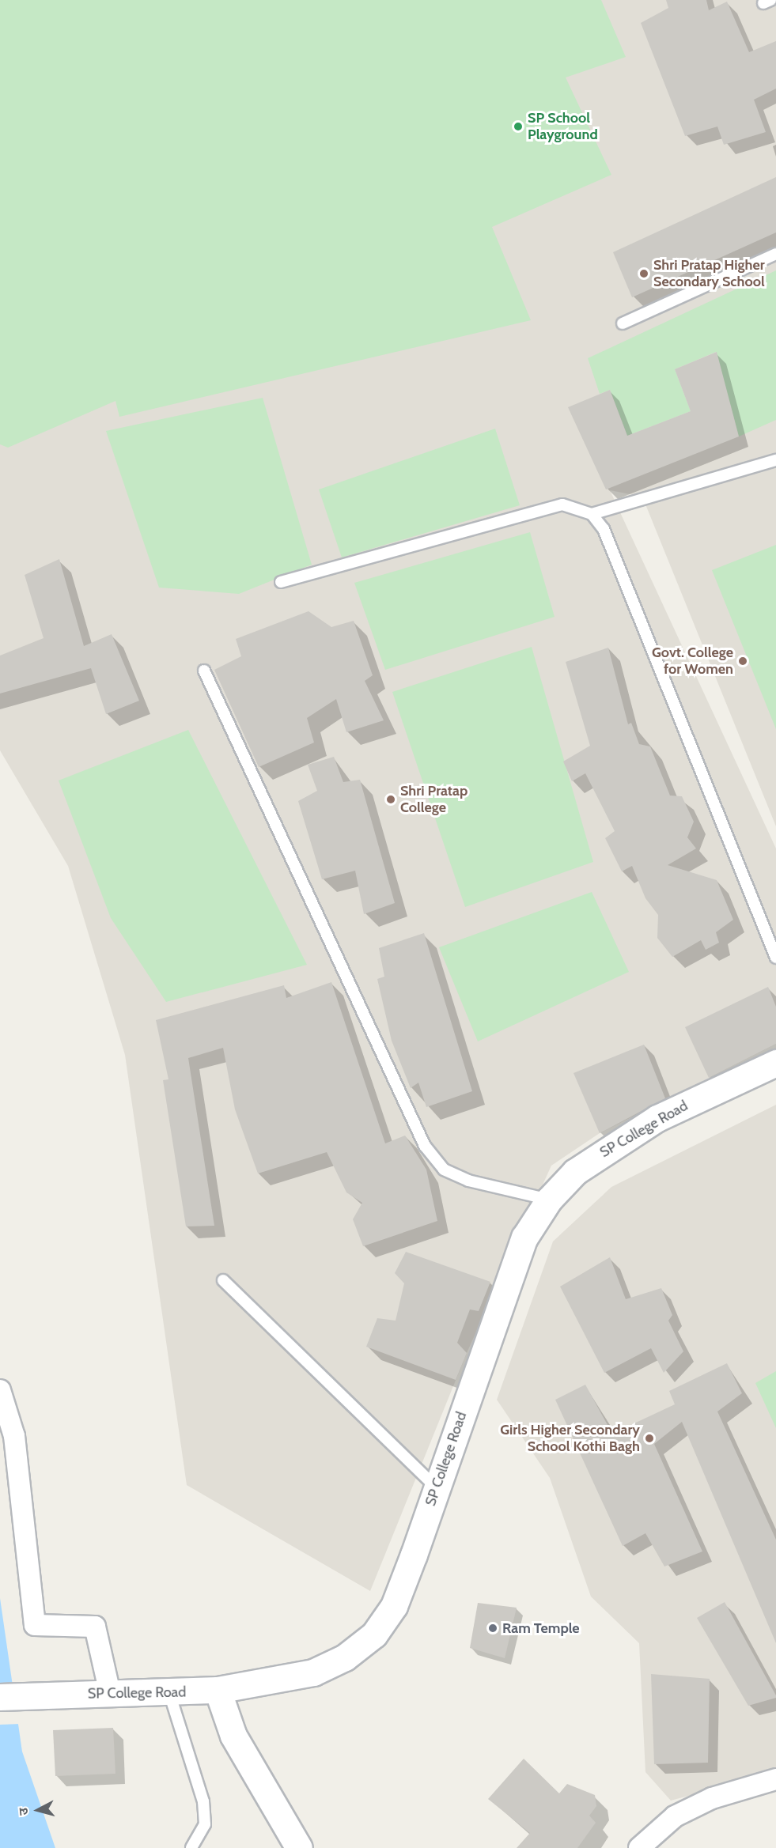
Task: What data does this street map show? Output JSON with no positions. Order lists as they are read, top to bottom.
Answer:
{
  "streets": {
    "street": ["SP College Road"]
  },
  "places": [
    "SP School Playground",
    "Shri Pratap Higher Secondary School",
    "Govt. College for Women",
    "Shri Pratap College",
    "Girls Higher Secondary School Kothi Bagh",
    "Ram Temple"
  ],
  "north": "left"
}
